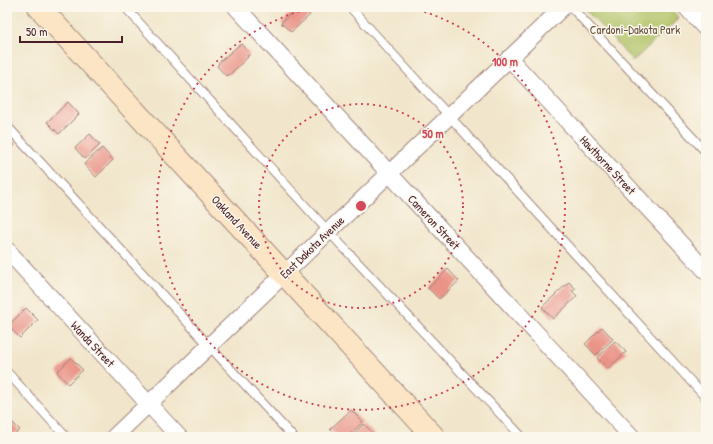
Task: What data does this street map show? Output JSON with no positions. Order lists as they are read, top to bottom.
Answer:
{
  "streets": {
    "street": [
      "Hawthorne Street",
      "Oakland Avenue",
      "Cameron Street",
      "East Dakota Avenue",
      "Wanda Street"
    ]
  },
  "crossings": [
    ["Hawthorne Street", "East Dakota Avenue"],
    ["Oakland Avenue", "East Dakota Avenue"],
    ["Cameron Street", "East Dakota Avenue"],
    ["East Dakota Avenue", "Wanda Street"]
  ],
  "parks": ["Cardoni-Dakota Park"],
  "scale_bar": "50 m",
  "rings": ["100 m", "50 m"]
}
